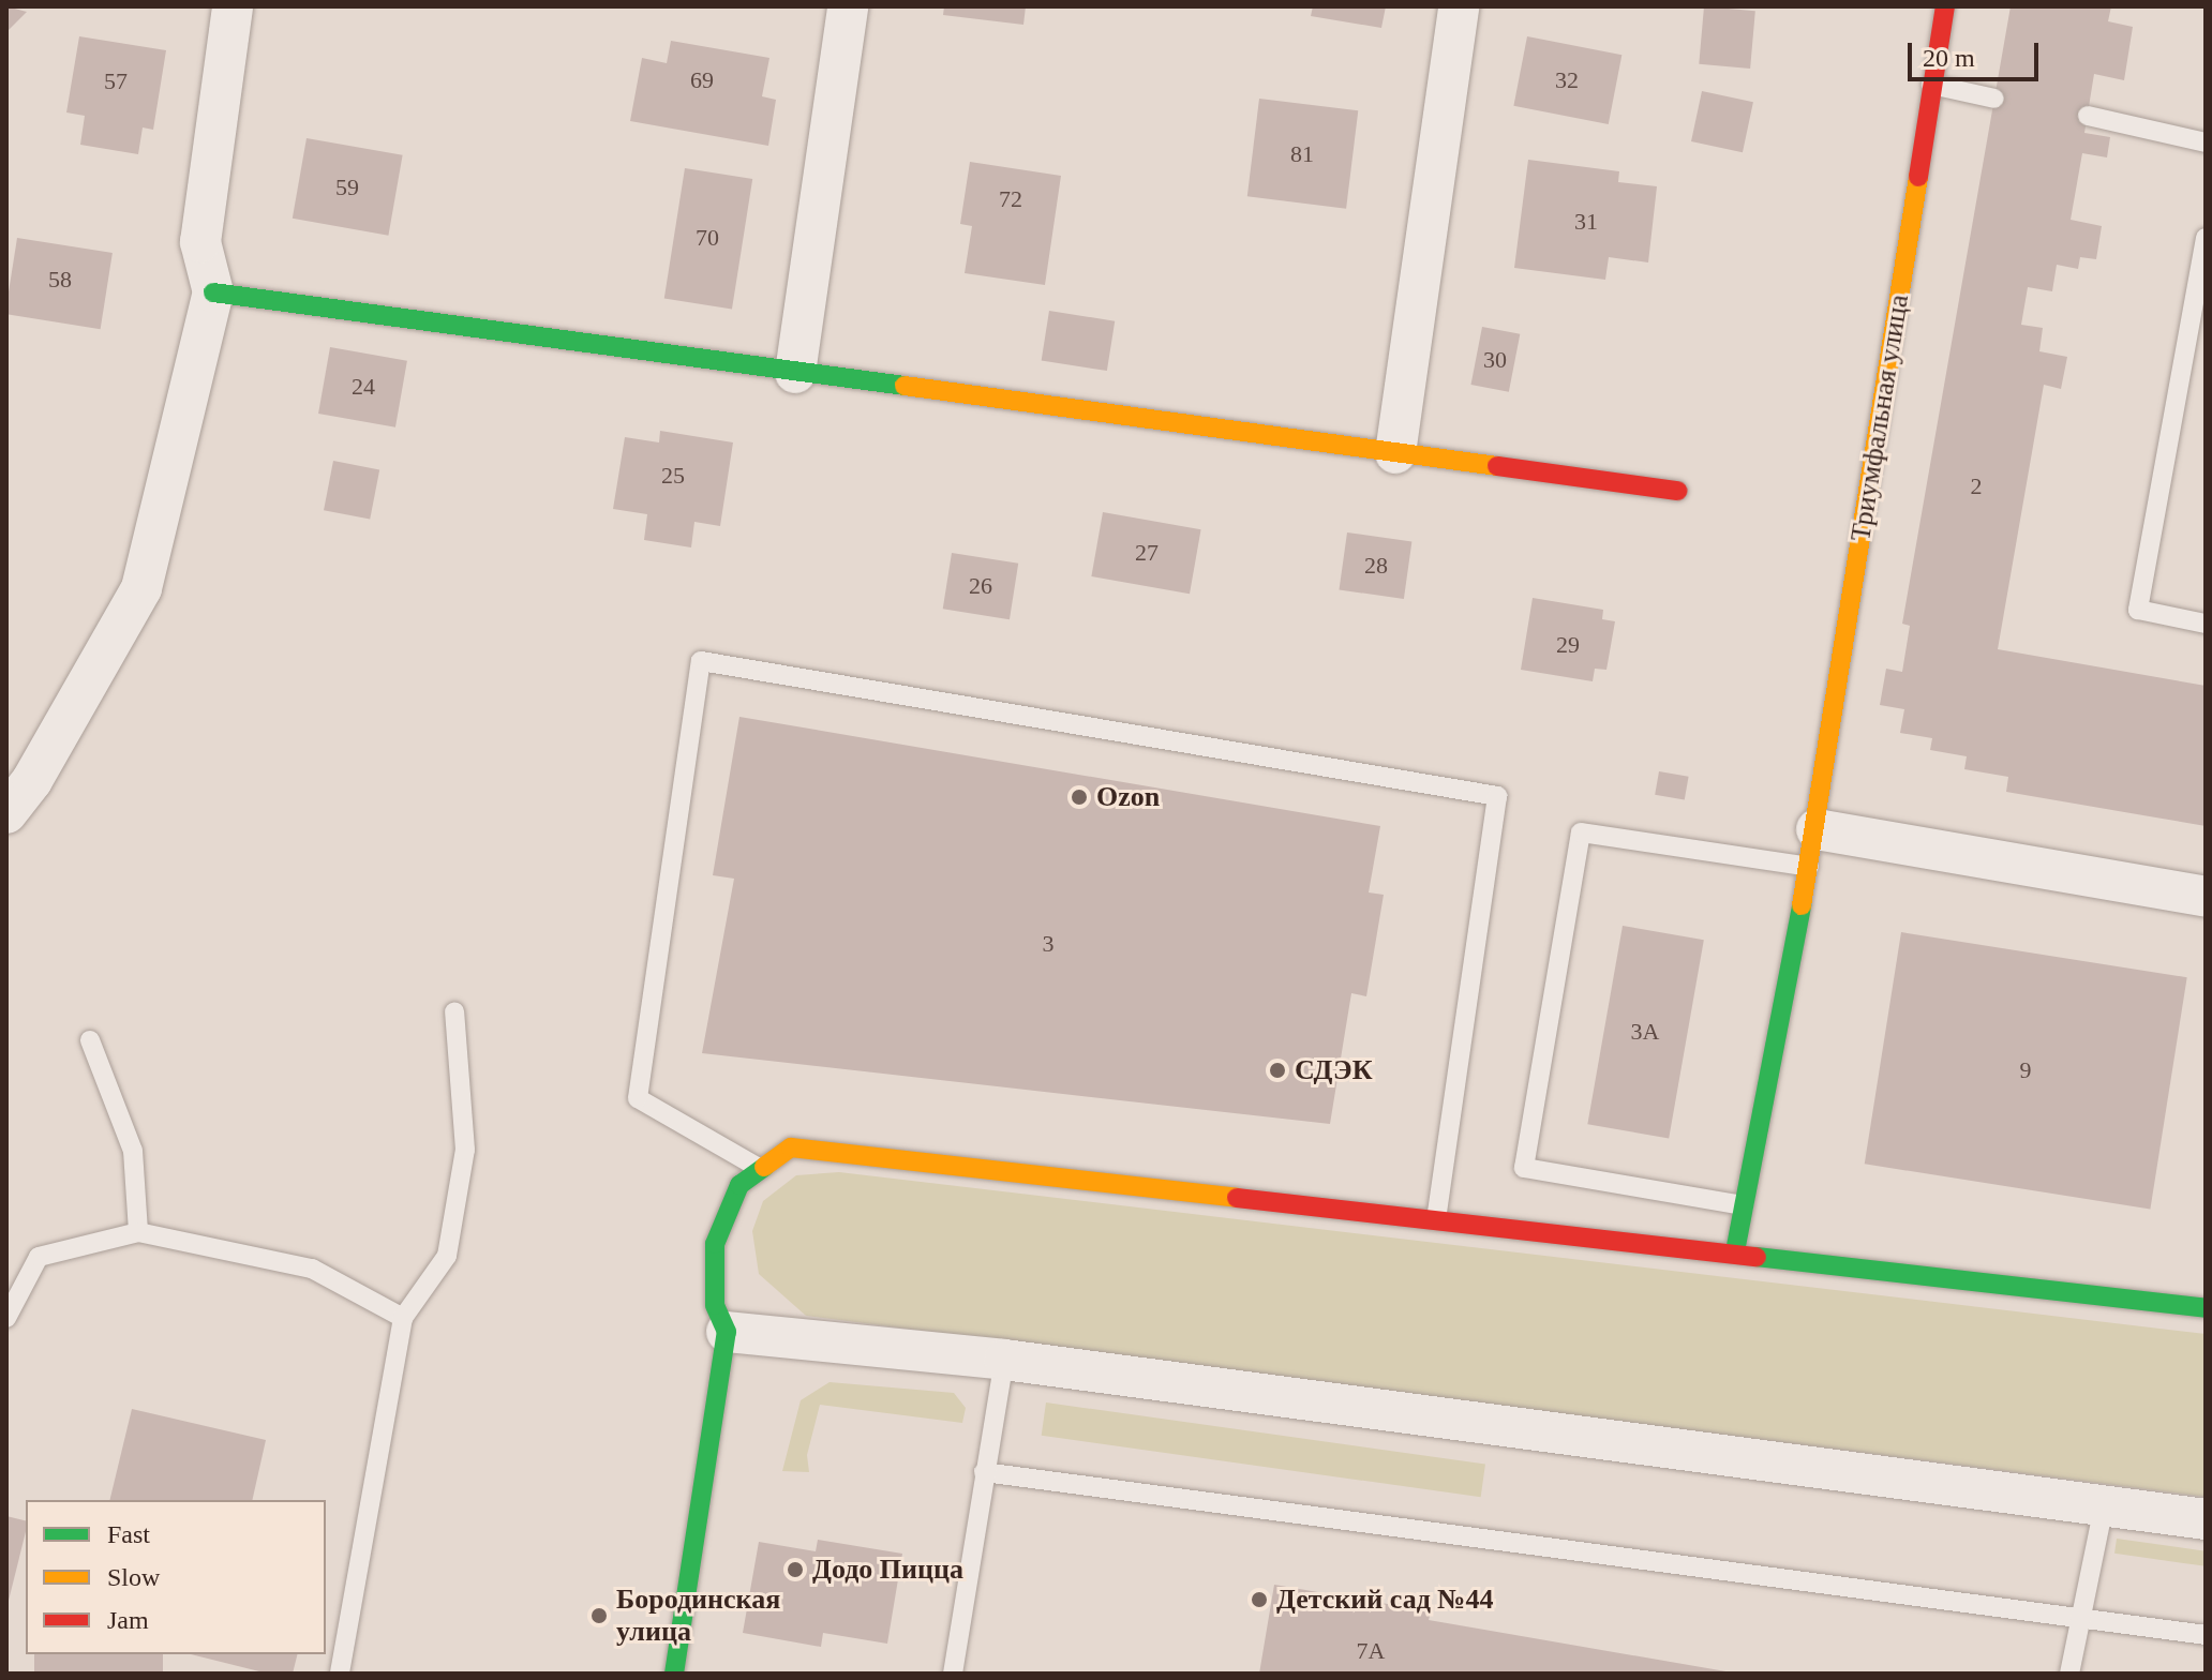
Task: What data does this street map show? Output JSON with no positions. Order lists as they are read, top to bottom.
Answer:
{
  "streets": {
    "street": ["Триумфальная улица"]
  },
  "places": [
    "Ozon",
    "СДЭК",
    "Додо Пицца",
    "Детский сад №44",
    "Бородинская улица"
  ],
  "house_numbers": [
    "69",
    "32",
    "57",
    "81",
    "59",
    "72",
    "31",
    "70",
    "58",
    "30",
    "24",
    "25",
    "2",
    "27",
    "28",
    "26",
    "29",
    "3",
    "3А",
    "9",
    "7А"
  ],
  "legend": ["Fast", "Slow", "Jam"],
  "scale_bar": "20 m"
}
